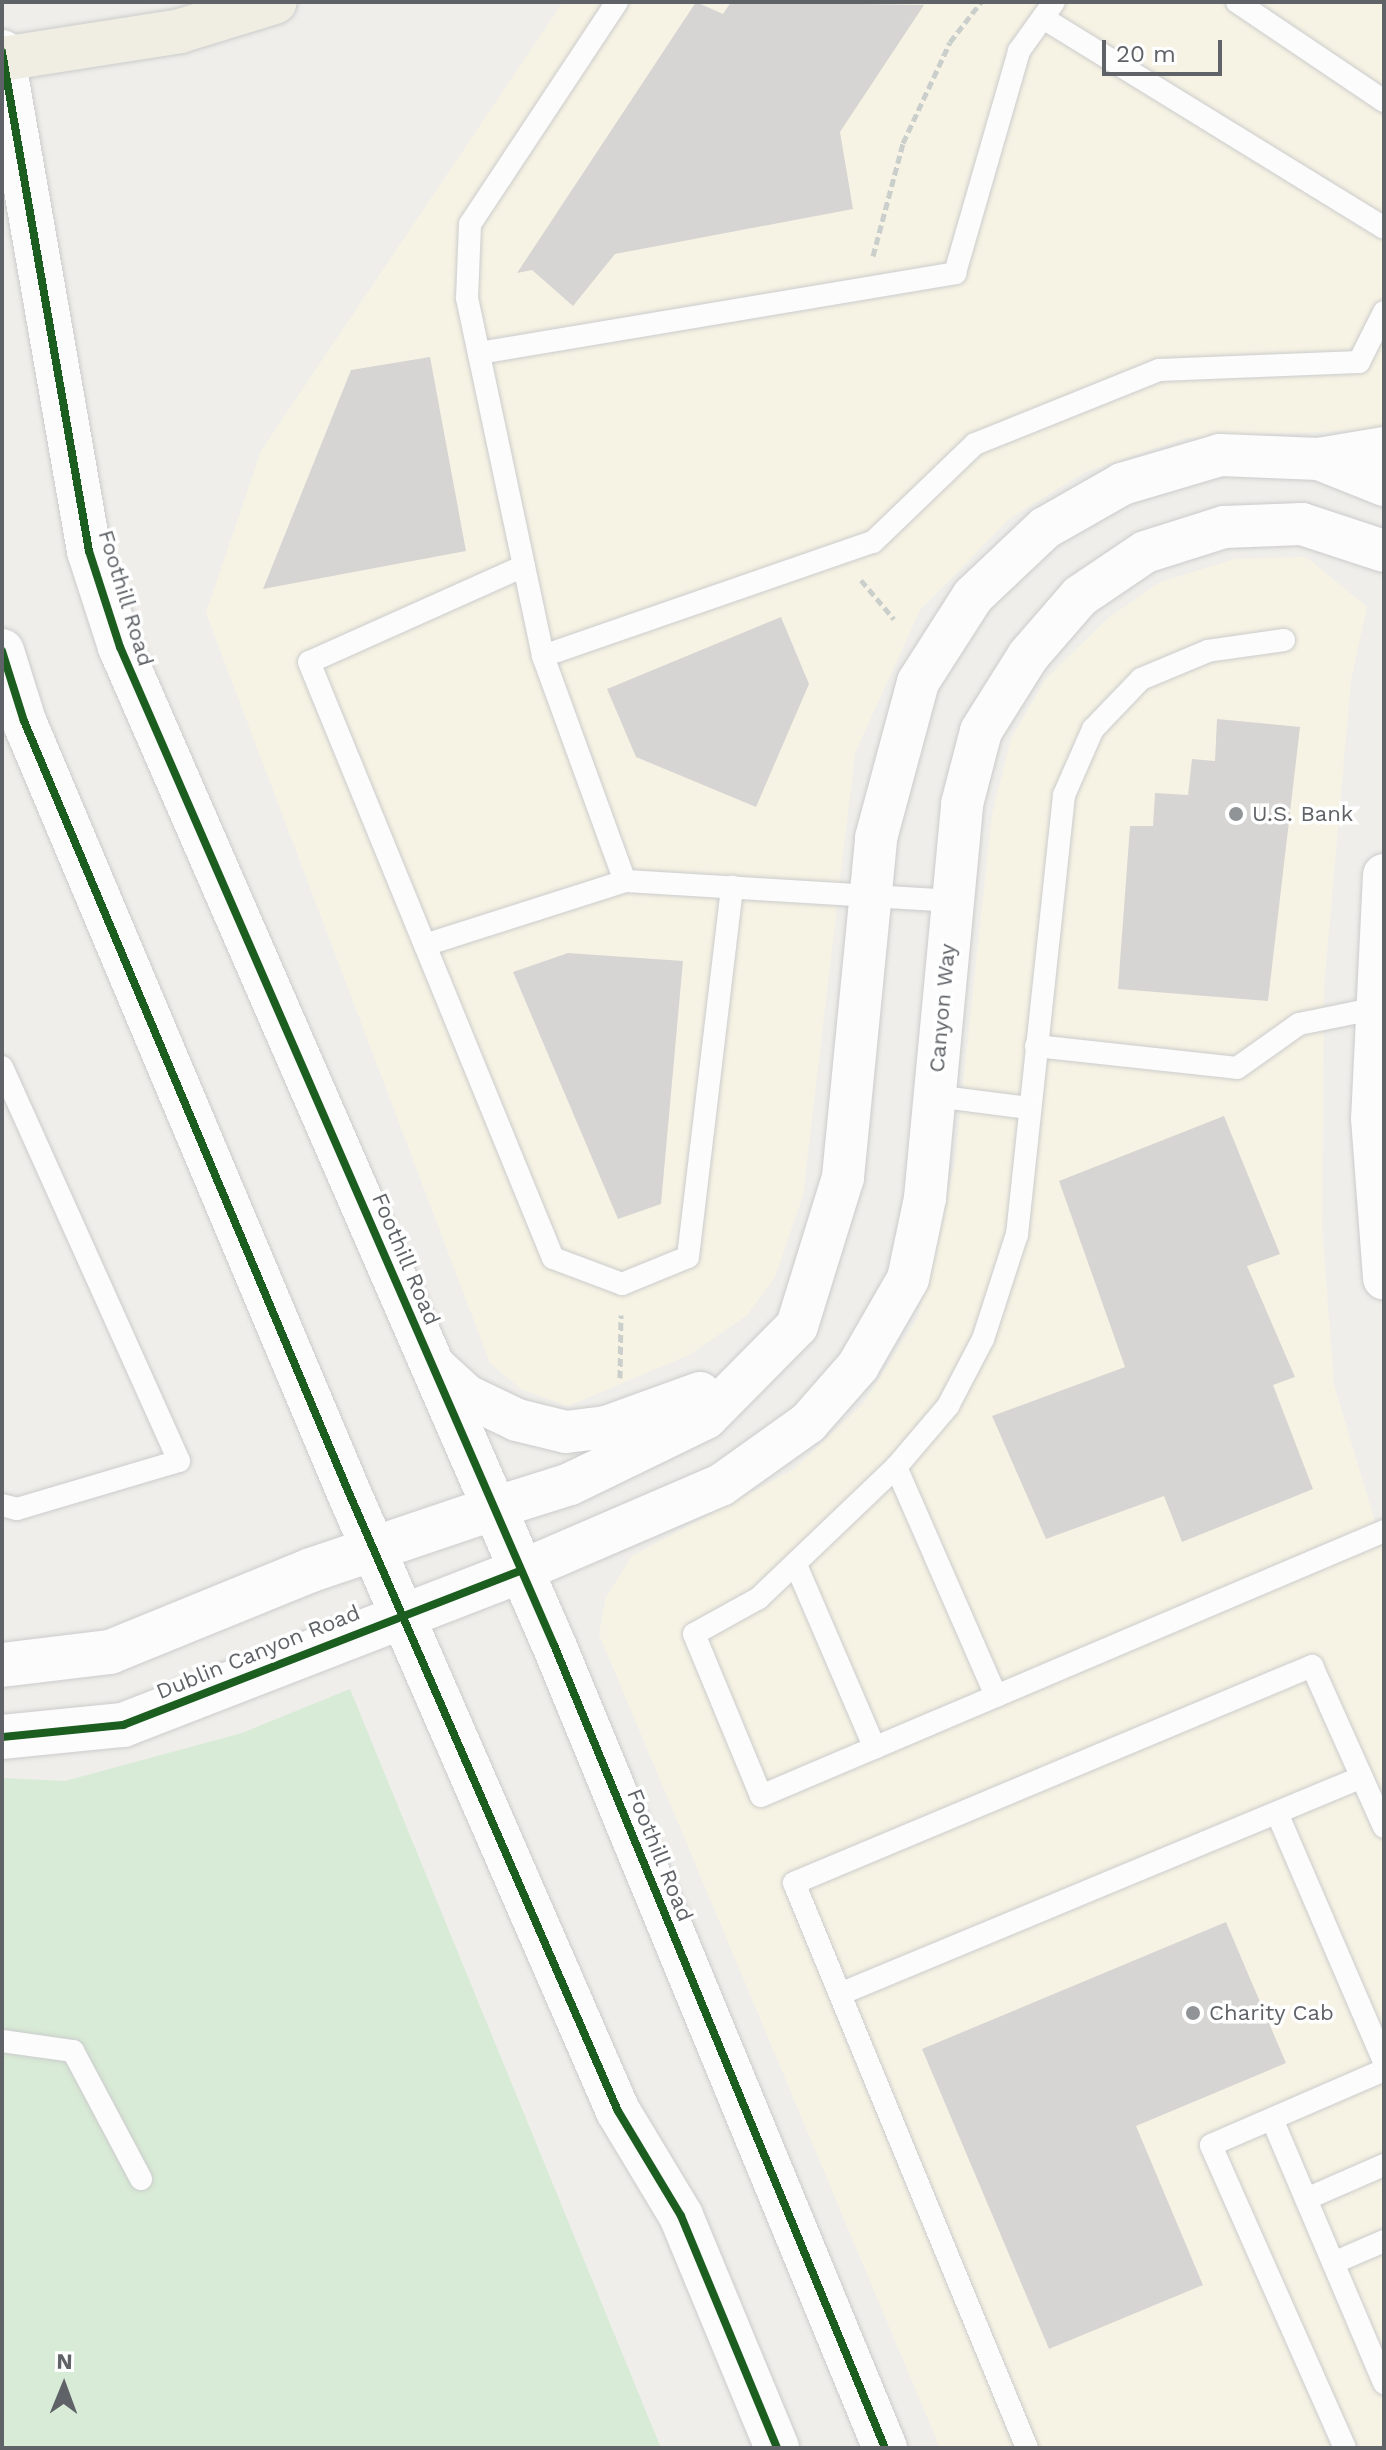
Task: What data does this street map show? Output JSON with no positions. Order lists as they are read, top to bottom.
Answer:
{
  "streets": {
    "main road": ["Foothill Road", "Dublin Canyon Road"],
    "street": ["Canyon Way"]
  },
  "crossings": [
    ["Foothill Road", "Canyon Way"],
    ["Foothill Road", "Dublin Canyon Road"],
    ["Canyon Way", "Dublin Canyon Road"]
  ],
  "places": ["U.S. Bank", "Charity Cab"],
  "scale_bar": "20 m",
  "north": "top"
}
